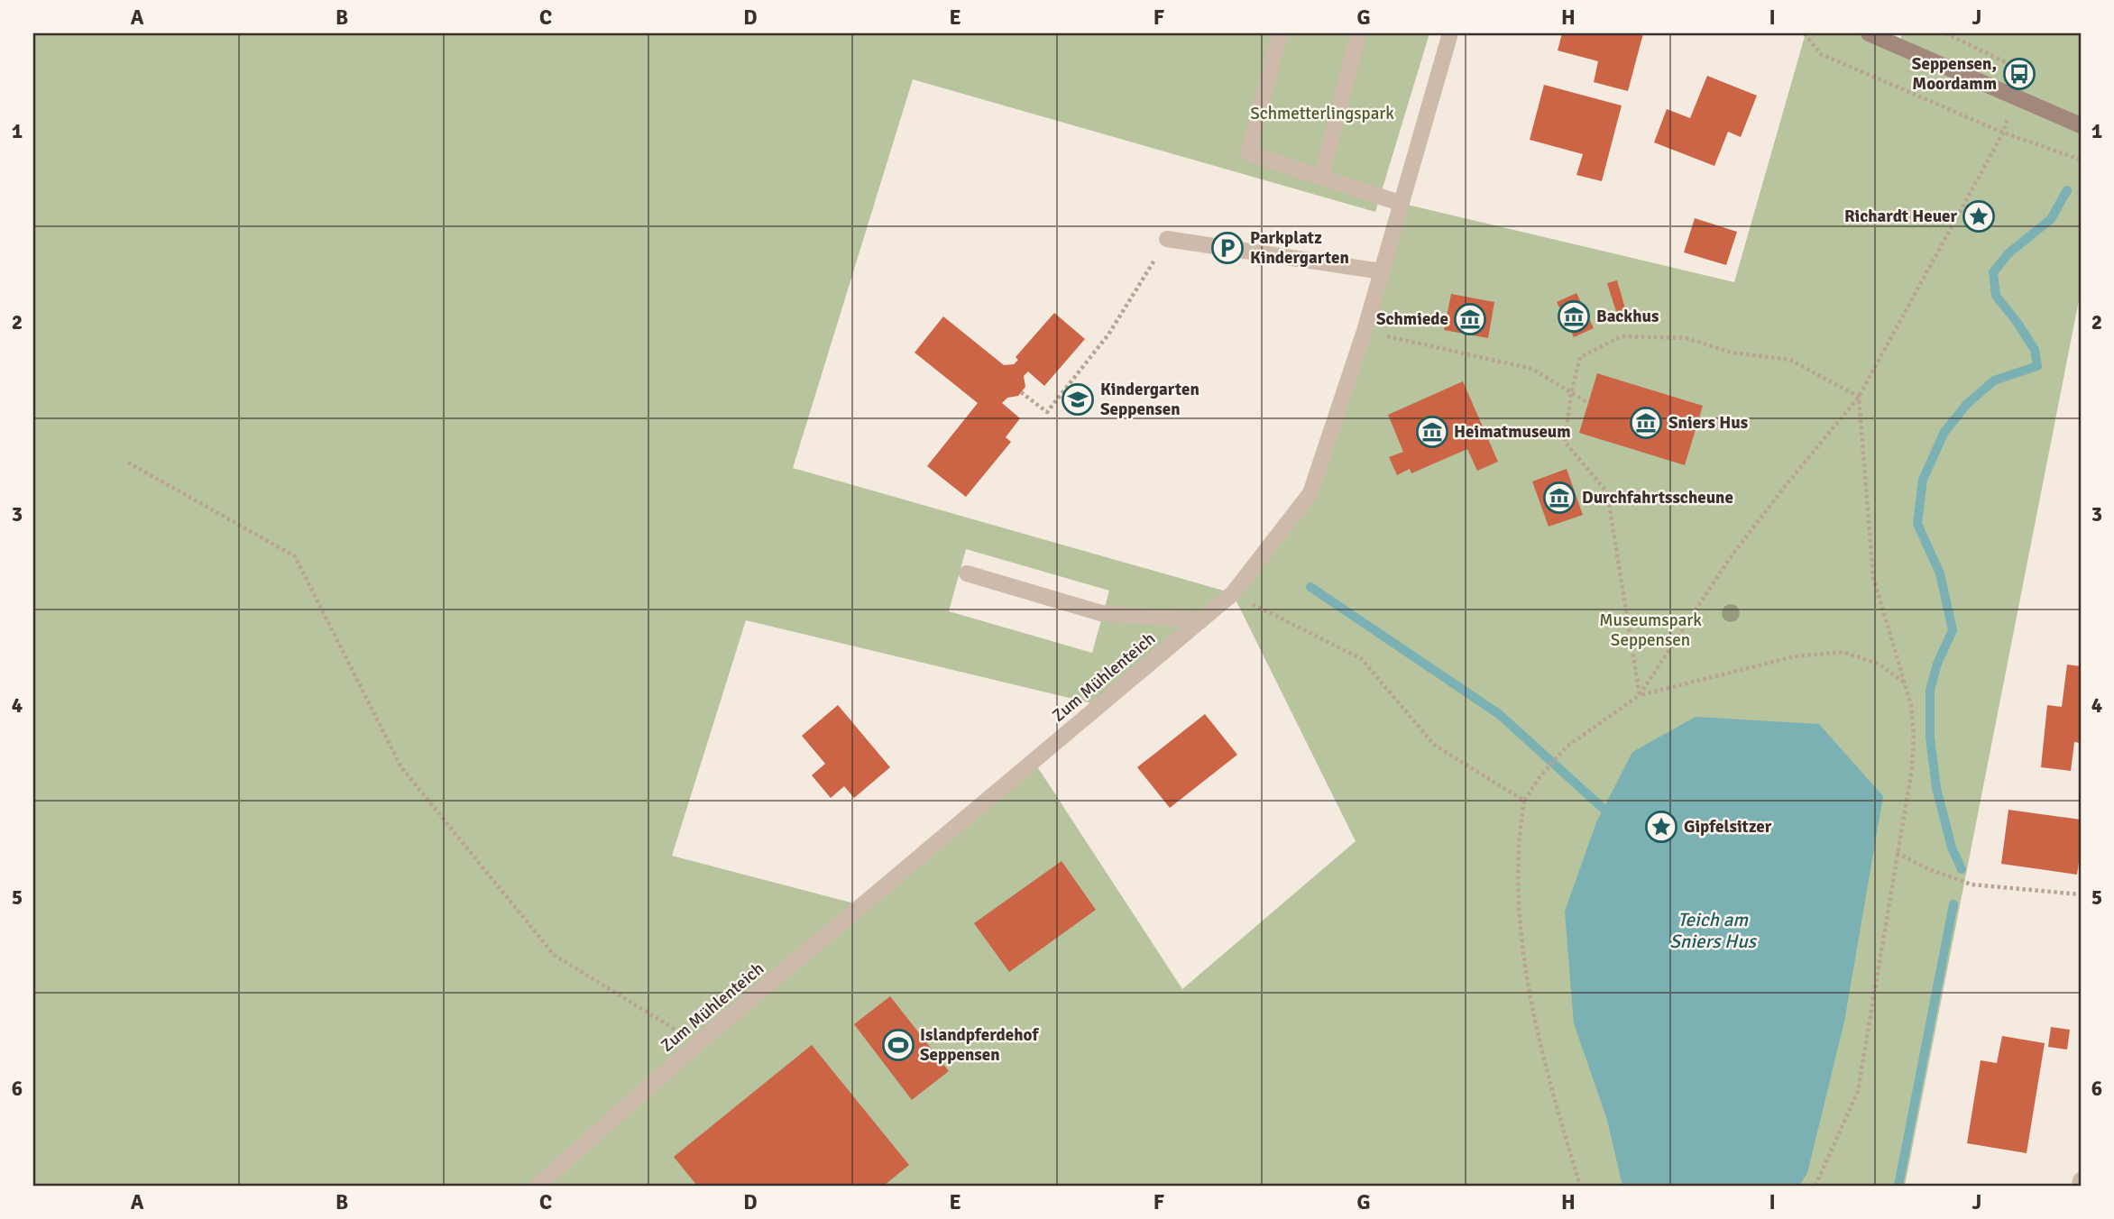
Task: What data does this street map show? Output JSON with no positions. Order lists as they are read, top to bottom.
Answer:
{
  "streets": {
    "street": ["Zum Mühlenteich"]
  },
  "water": ["Teich am Sniers Hus"],
  "parks": ["Schmetterlingspark", "Museumspark Seppensen"],
  "places": {
    "bus stop": ["Seppensen, Moordamm"],
    "place": ["Richardt Heuer", "Gipfelsitzer"],
    "parking": ["Parkplatz Kindergarten"],
    "museum": [
      "Backhus",
      "Schmiede",
      "Sniers Hus",
      "Heimatmuseum",
      "Durchfahrtsscheune"
    ],
    "school or university": ["Kindergarten Seppensen"],
    "sports": ["Islandpferdehof Seppensen"]
  },
  "grid": {
    "columns": [
      "A",
      "B",
      "C",
      "D",
      "E",
      "F",
      "G",
      "H",
      "I",
      "J"
    ],
    "rows": [
      "1",
      "2",
      "3",
      "4",
      "5",
      "6"
    ]
  }
}
